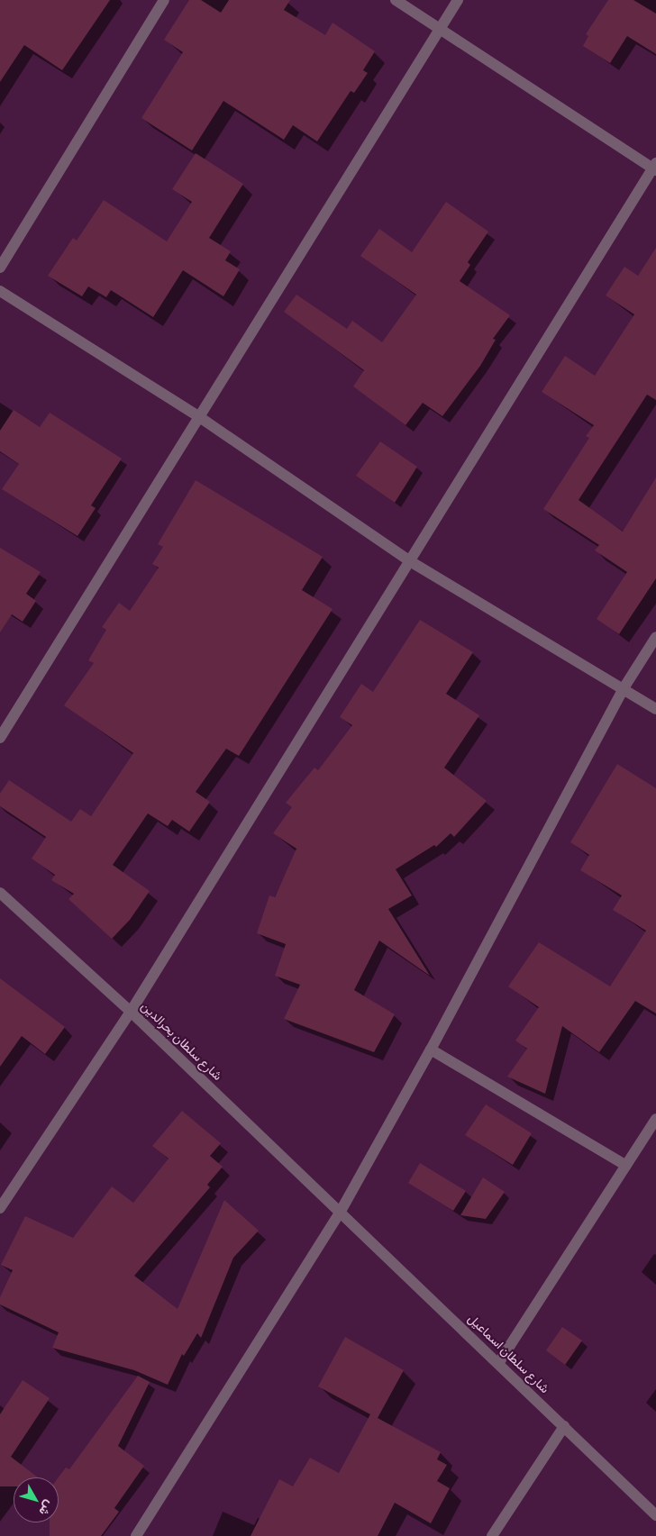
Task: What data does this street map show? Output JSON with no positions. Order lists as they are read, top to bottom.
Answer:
{
  "streets": {
    "street": ["شارع سلطان بحرالدين", "شارع سلطان اسماعيل"]
  },
  "crossings": [
    ["شارع سلطان بحرالدين", "شارع سلطان اسماعيل"]
  ],
  "north": "bottom right"
}
